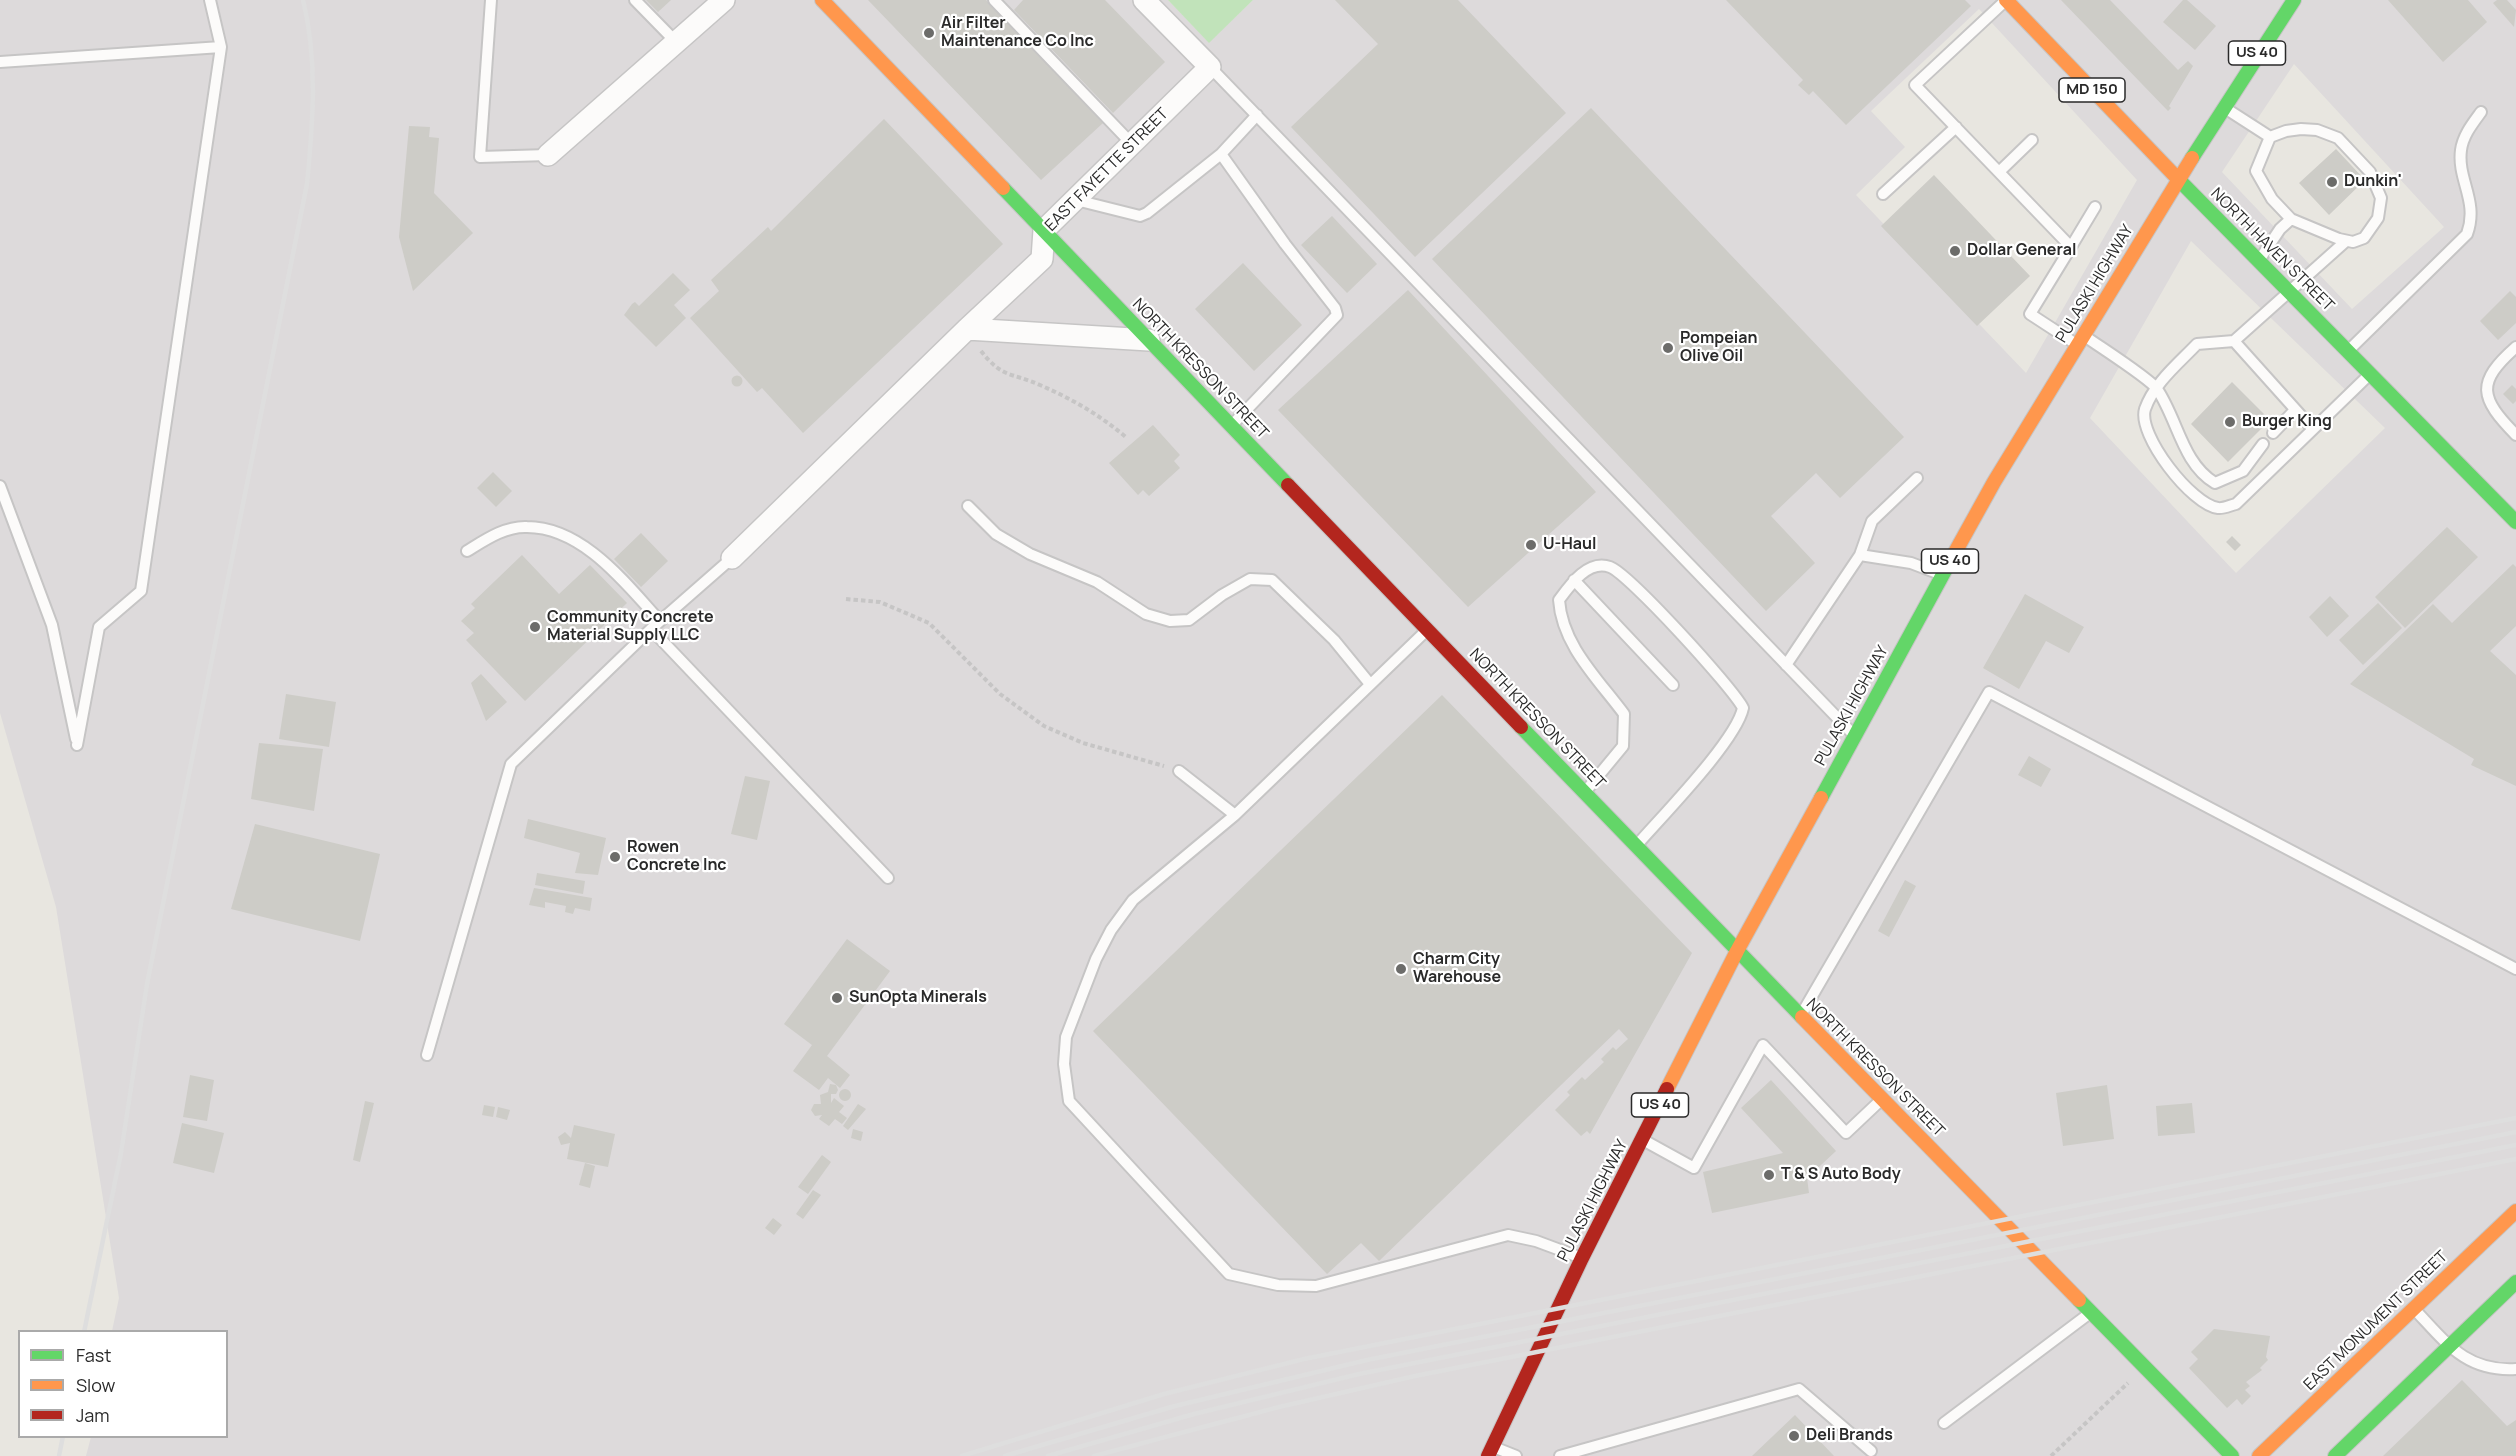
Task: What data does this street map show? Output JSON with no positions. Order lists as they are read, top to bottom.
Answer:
{
  "streets": {
    "main road": [
      "US 40",
      "MD 150",
      "NORTH HAVEN STREET",
      "PULASKI HIGHWAY",
      "NORTH KRESSON STREET",
      "EAST MONUMENT STREET"
    ],
    "street": ["EAST FAYETTE STREET"]
  },
  "crossings": [
    ["EAST FAYETTE STREET", "NORTH KRESSON STREET"],
    ["NORTH HAVEN STREET", "PULASKI HIGHWAY"],
    ["PULASKI HIGHWAY", "NORTH KRESSON STREET"]
  ],
  "places": [
    "Air Filter Maintenance Co Inc",
    "Dunkin'",
    "Dollar General",
    "Pompeian Olive Oil",
    "Burger King",
    "U-Haul",
    "Community Concrete Material Supply LLC",
    "Rowen Concrete Inc",
    "Charm City Warehouse",
    "SunOpta Minerals",
    "T & S Auto Body",
    "Deli Brands"
  ],
  "legend": ["Fast", "Slow", "Jam"]
}
